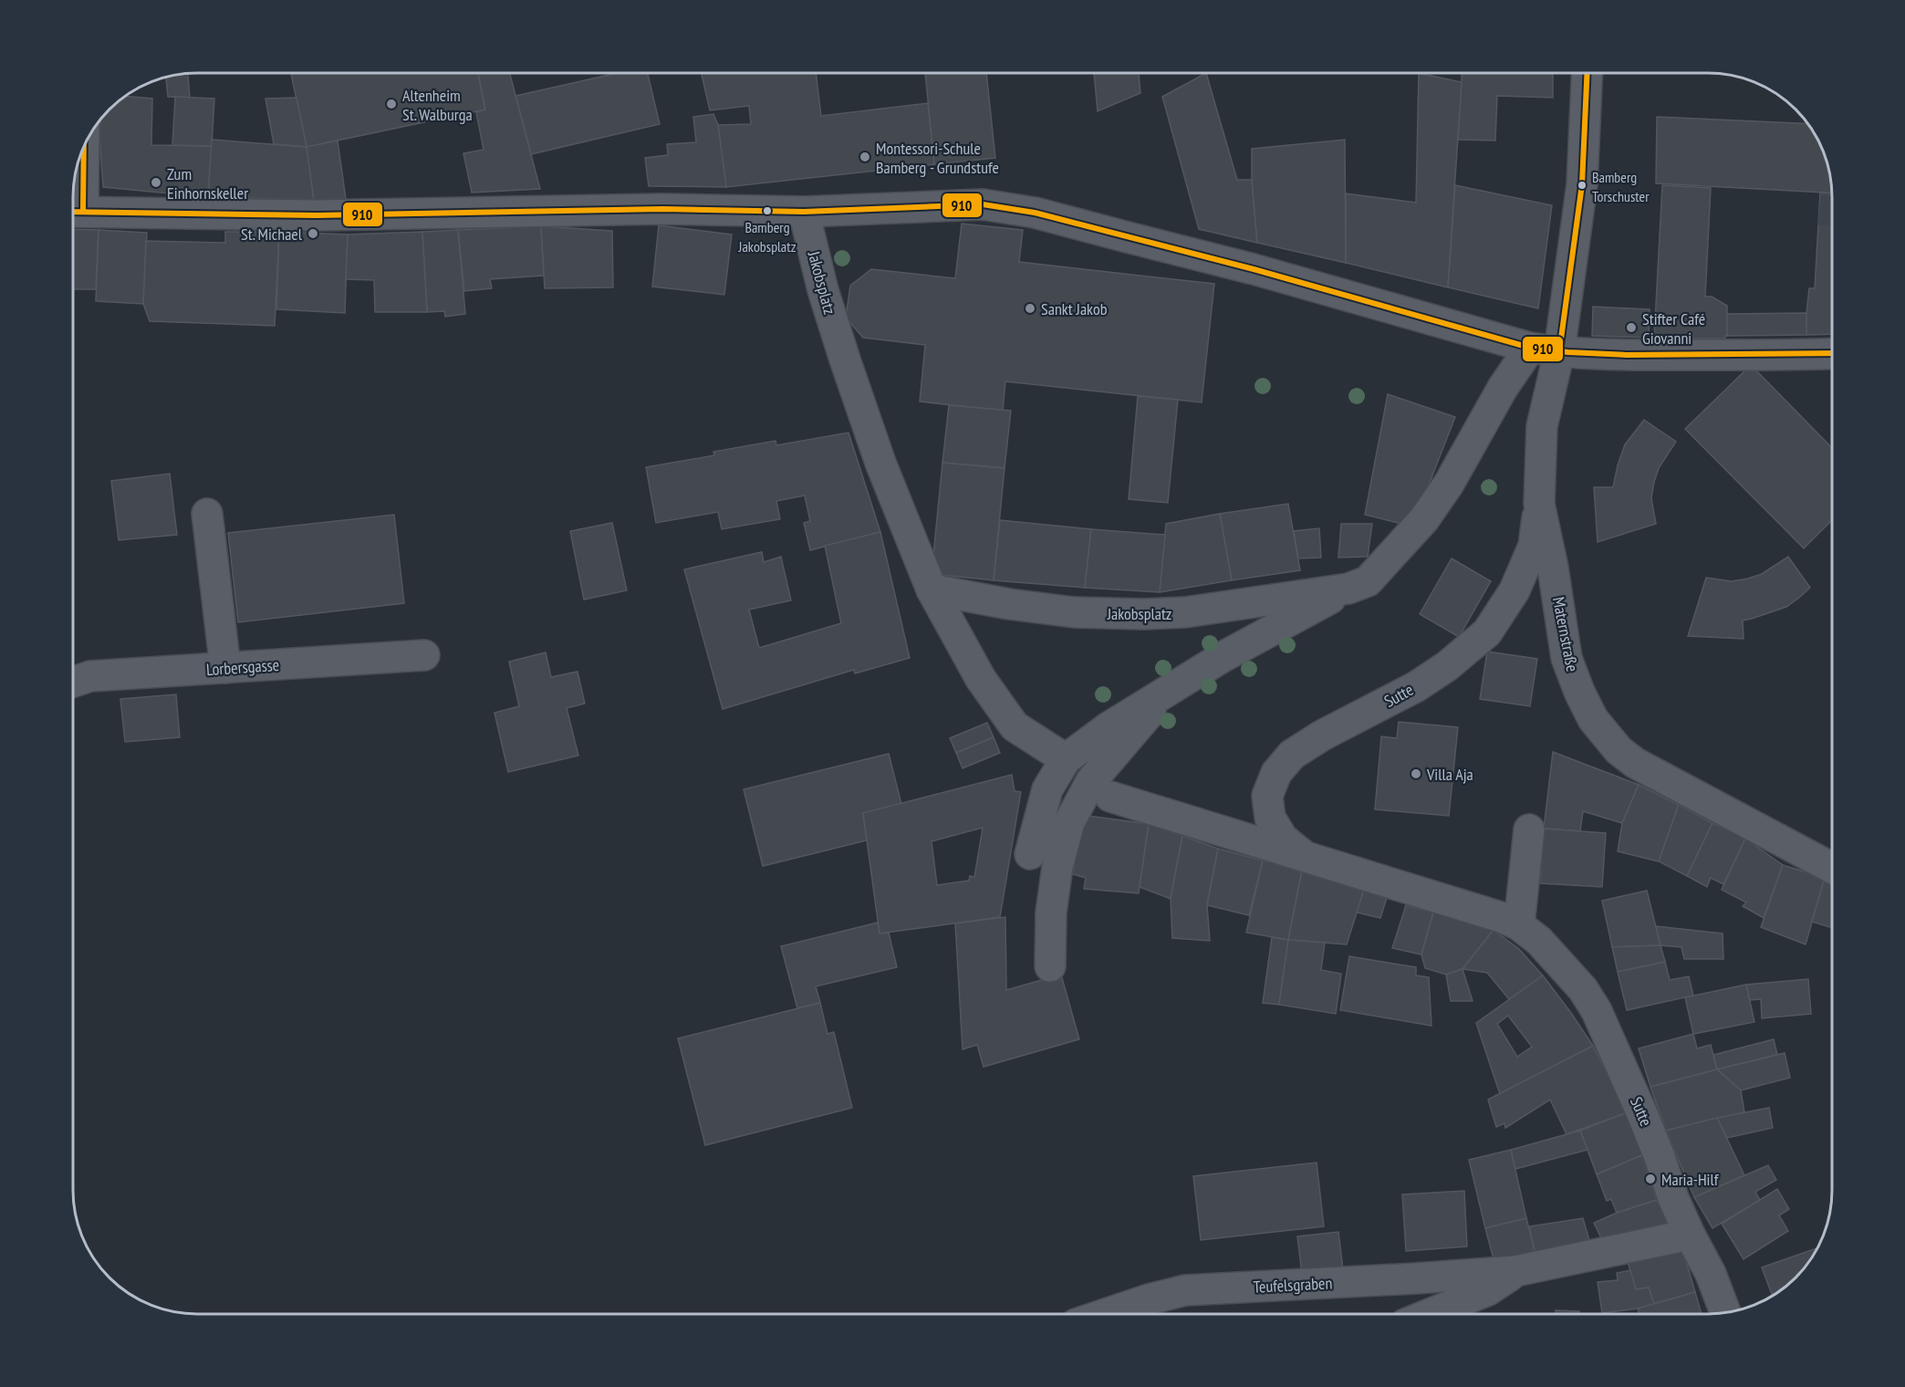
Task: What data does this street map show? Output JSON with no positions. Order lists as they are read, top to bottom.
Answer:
{
  "streets": {
    "street": [
      "Jakobsplatz",
      "Maternstraße",
      "Lorbersgasse",
      "Sutte",
      "Teufelsgraben"
    ]
  },
  "crossings": [
    ["Maternstraße", "Sutte"],
    ["Sutte", "Teufelsgraben"]
  ],
  "places": [
    "Altenheim St. Walburga",
    "Montessori-Schule Bamberg - Grundstufe",
    "Zum Einhornskeller",
    "Bamberg Torschuster",
    "Bamberg Jakobsplatz",
    "St. Michael",
    "Sankt Jakob",
    "Stifter Café Giovanni",
    "Villa Aja",
    "Maria-Hilf"
  ],
  "lines": ["transit line 910"]
}
